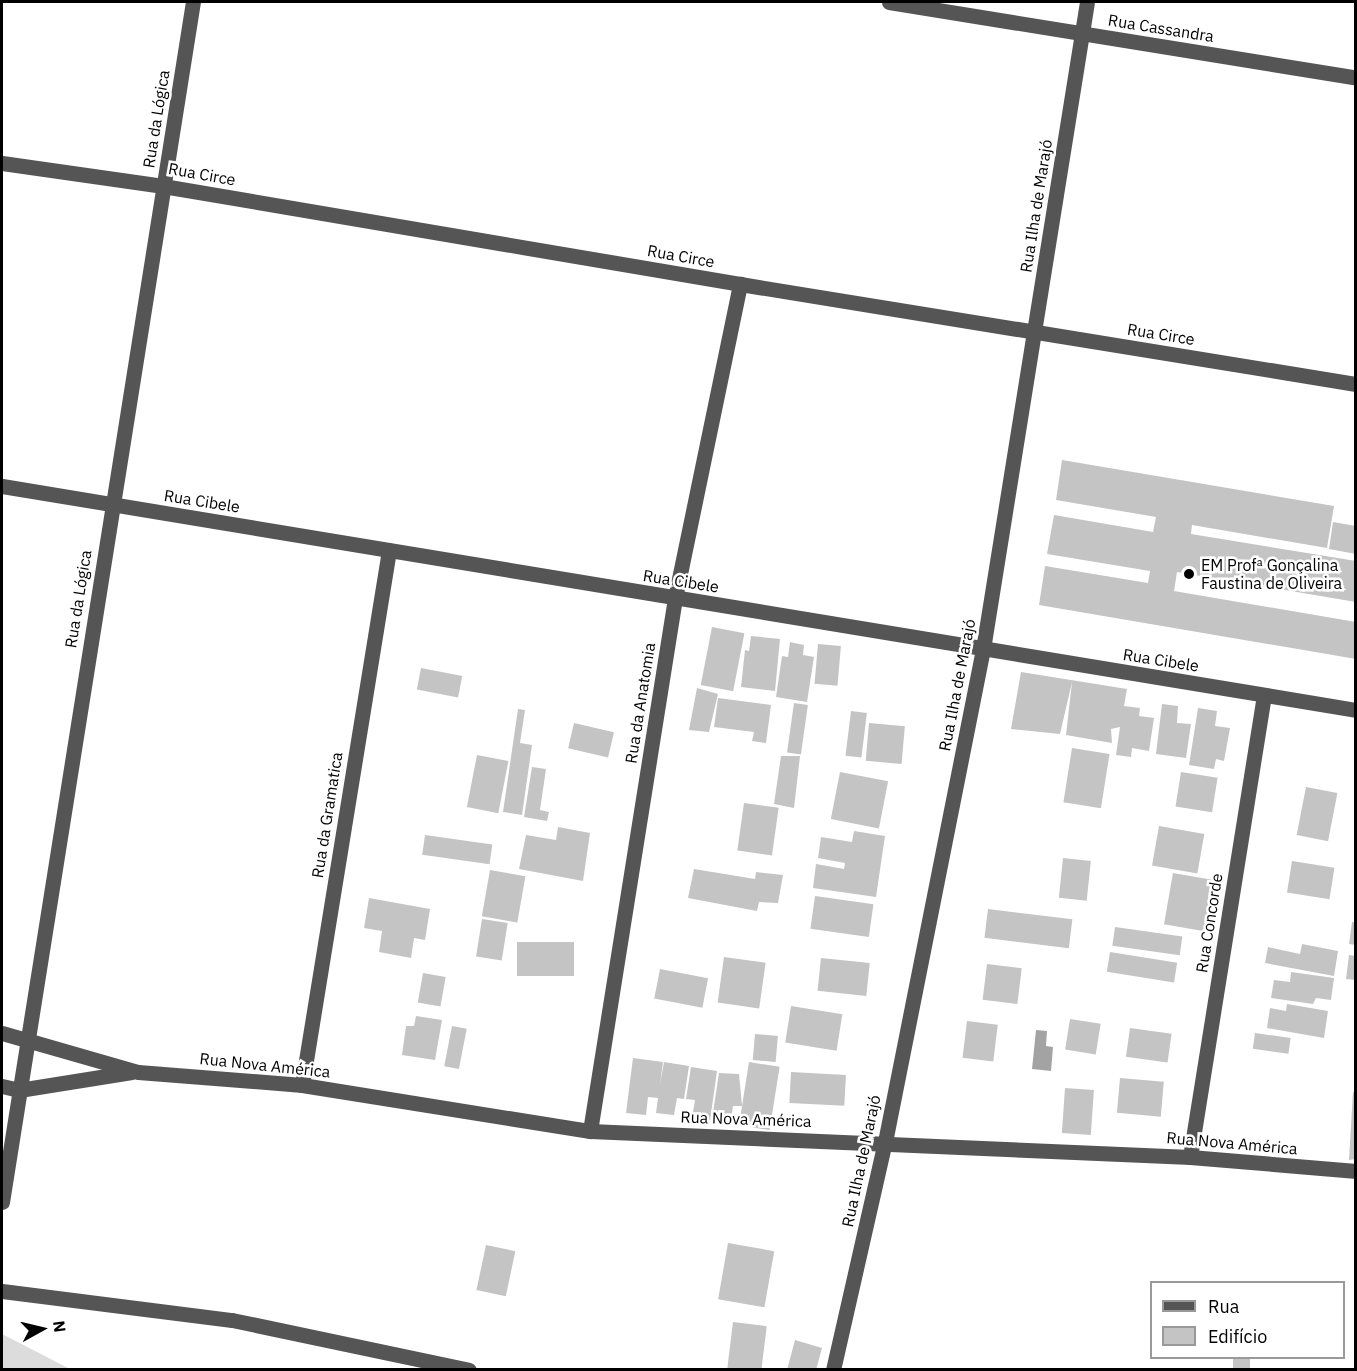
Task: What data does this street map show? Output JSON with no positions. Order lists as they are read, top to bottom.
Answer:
{
  "streets": {
    "street": [
      "Rua Cassandra",
      "Rua da Lógica",
      "Rua Circe",
      "Rua Ilha de Marajó",
      "Rua Cibele",
      "Rua da Anatomia",
      "Rua da Gramatica",
      "Rua Concorde",
      "Rua Nova América"
    ]
  },
  "crossings": [
    ["Rua Cassandra", "Rua Ilha de Marajó"],
    ["Rua da Lógica", "Rua Circe"],
    ["Rua da Lógica", "Rua Cibele"],
    ["Rua da Lógica", "Rua Nova América"],
    ["Rua Circe", "Rua Ilha de Marajó"],
    ["Rua Circe", "Rua da Anatomia"],
    ["Rua Ilha de Marajó", "Rua Cibele"],
    ["Rua Ilha de Marajó", "Rua Nova América"],
    ["Rua Cibele", "Rua da Anatomia"],
    ["Rua Cibele", "Rua da Gramatica"],
    ["Rua Cibele", "Rua Concorde"],
    ["Rua da Anatomia", "Rua Nova América"],
    ["Rua da Gramatica", "Rua Nova América"],
    ["Rua Concorde", "Rua Nova América"]
  ],
  "places": ["EM Profª Gonçalina Faustina de Oliveira"],
  "legend": ["Rua", "Edifício"],
  "north": "right"
}
